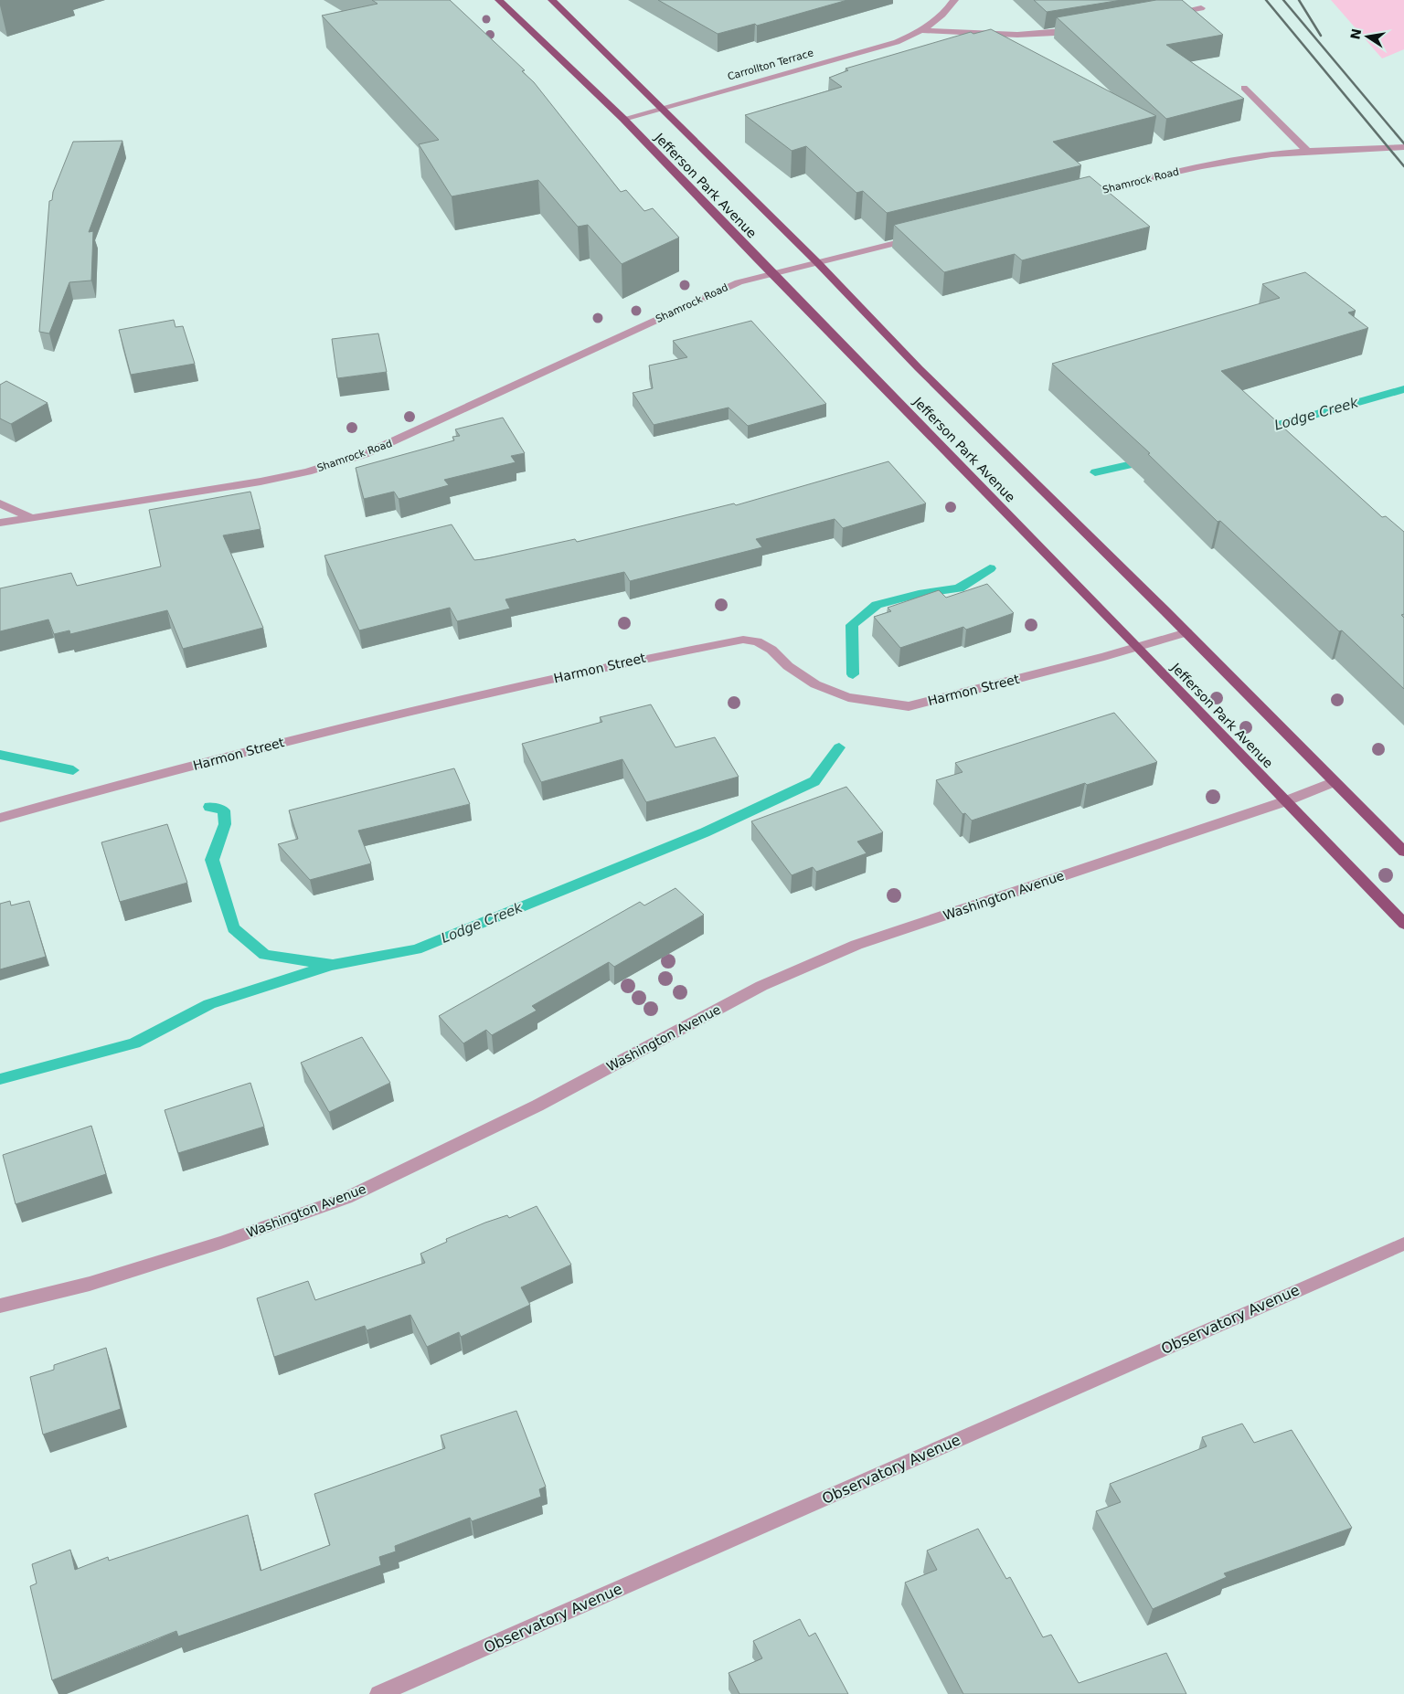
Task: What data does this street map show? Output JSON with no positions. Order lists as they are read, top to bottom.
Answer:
{
  "streets": {
    "main road": ["Jefferson Park Avenue"],
    "street": [
      "Carrollton Terrace",
      "Shamrock Road",
      "Harmon Street",
      "Washington Avenue",
      "Observatory Avenue"
    ]
  },
  "crossings": [
    ["Carrollton Terrace", "Jefferson Park Avenue"],
    ["Shamrock Road", "Jefferson Park Avenue"],
    ["Jefferson Park Avenue", "Harmon Street"],
    ["Jefferson Park Avenue", "Washington Avenue"]
  ],
  "water": ["Lodge Creek"],
  "north": "left"
}
